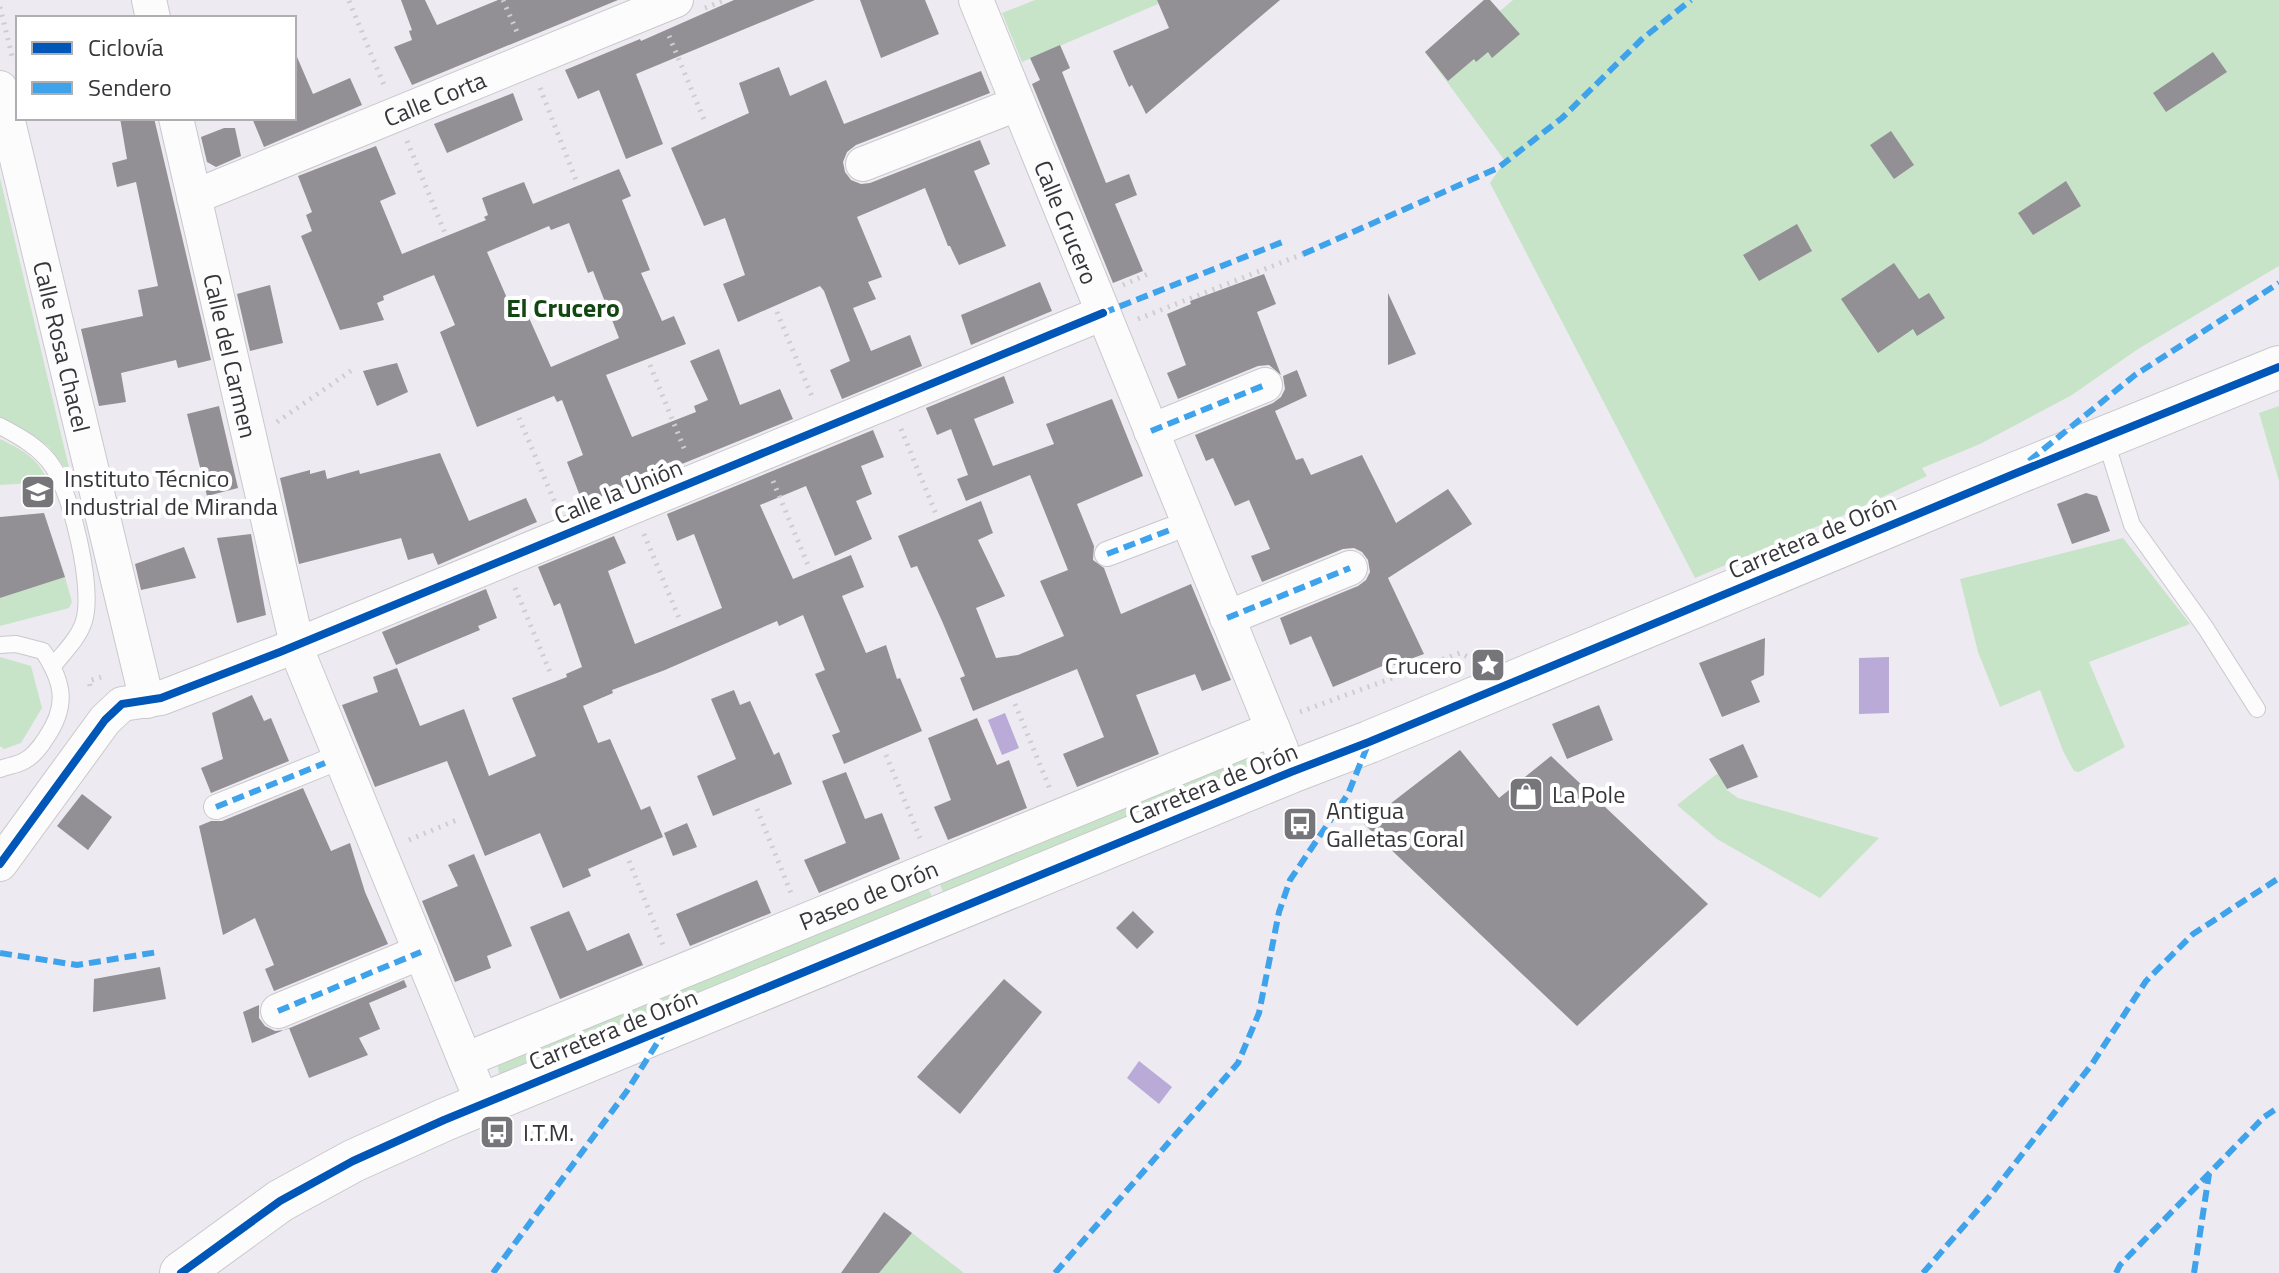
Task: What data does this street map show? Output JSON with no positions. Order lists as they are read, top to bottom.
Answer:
{
  "streets": {
    "street": [
      "Calle Corta",
      "Calle Crucero",
      "Calle Rosa Chacel",
      "Calle del Carmen",
      "Calle la Unión",
      "Carretera de Orón",
      "Paseo de Orón"
    ]
  },
  "crossings": [
    ["Calle Corta", "Calle del Carmen"],
    ["Calle Crucero", "Calle la Unión"],
    ["Calle Crucero", "Carretera de Orón"],
    ["Calle Crucero", "Paseo de Orón"],
    ["Calle Rosa Chacel", "Calle la Unión"],
    ["Calle del Carmen", "Calle la Unión"],
    ["Calle del Carmen", "Carretera de Orón"],
    ["Calle del Carmen", "Paseo de Orón"]
  ],
  "districts": ["El Crucero"],
  "places": {
    "school or university": ["Instituto Técnico Industrial de Miranda"],
    "place": ["Crucero"],
    "shop": ["La Pole"],
    "bus stop": ["Antigua Galletas Coral", "I.T.M."]
  },
  "legend": ["Ciclovía", "Sendero"]
}
